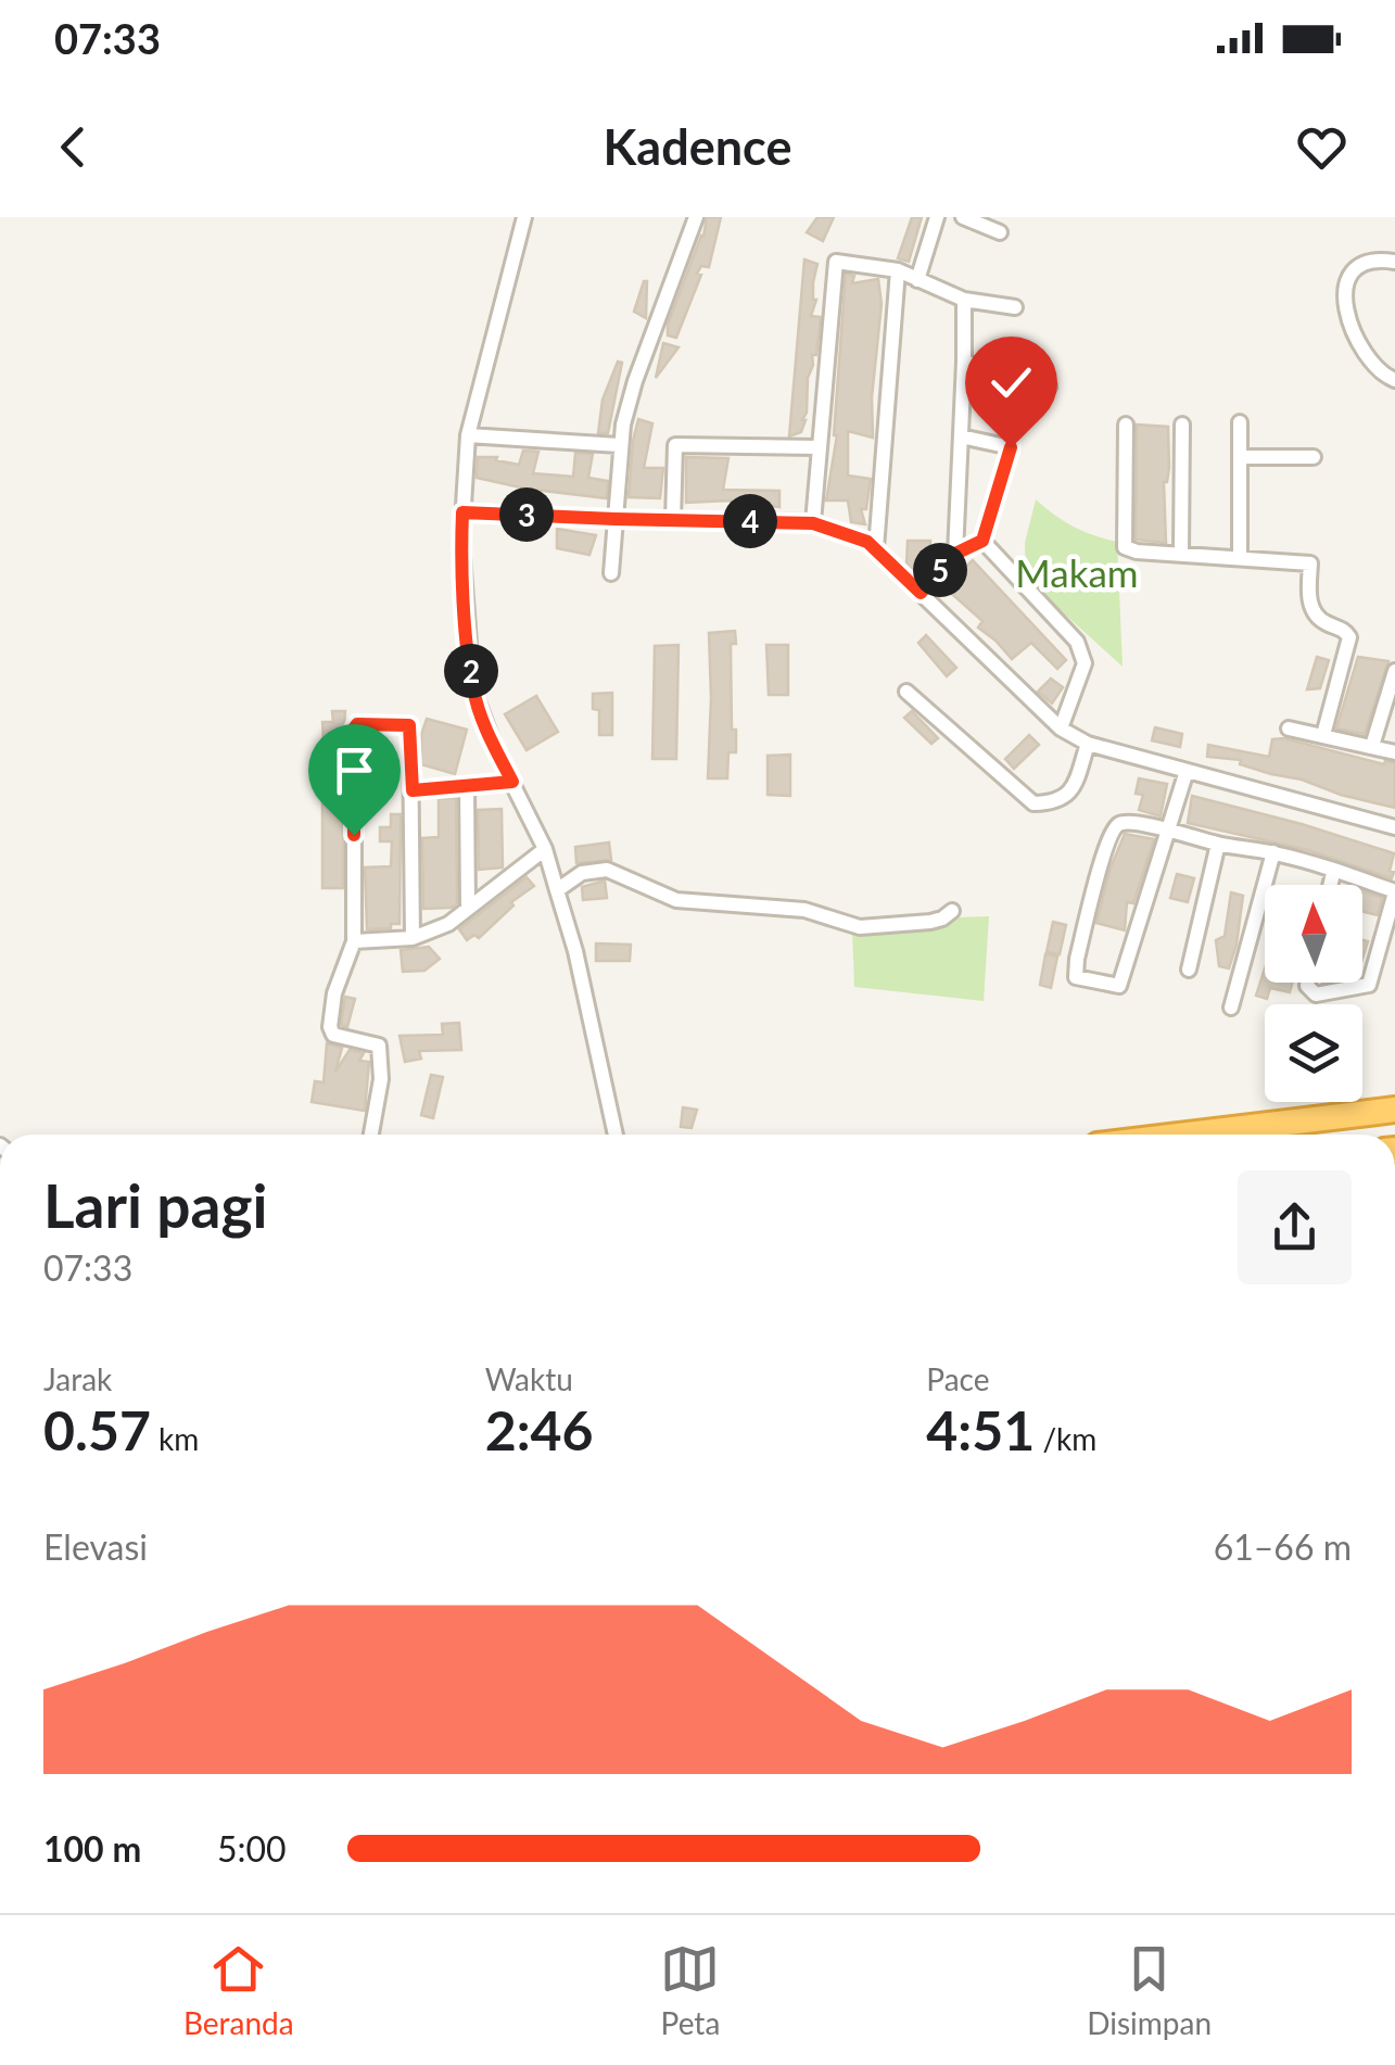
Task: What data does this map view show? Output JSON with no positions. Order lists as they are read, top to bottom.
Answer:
{
  "parks": ["Makam"],
  "north": "top",
  "page": {
    "status": "07:33",
    "header": "Kadence",
    "pins": [
      "3",
      "4",
      "5",
      "2"
    ],
    "heading": ["Lari pagi", "07:33"],
    "stats": [
      ["Jarak", "0.57 km"],
      ["Waktu", "2:46"],
      ["Pace", "4:51 /km"]
    ],
    "chart": ["Elevasi", "61–66 m"],
    "list": [
      {
        "name": "100 m",
        "note": "5:00"
      }
    ],
    "tabs": ["Beranda", "Peta", "Disimpan"]
  }
}
